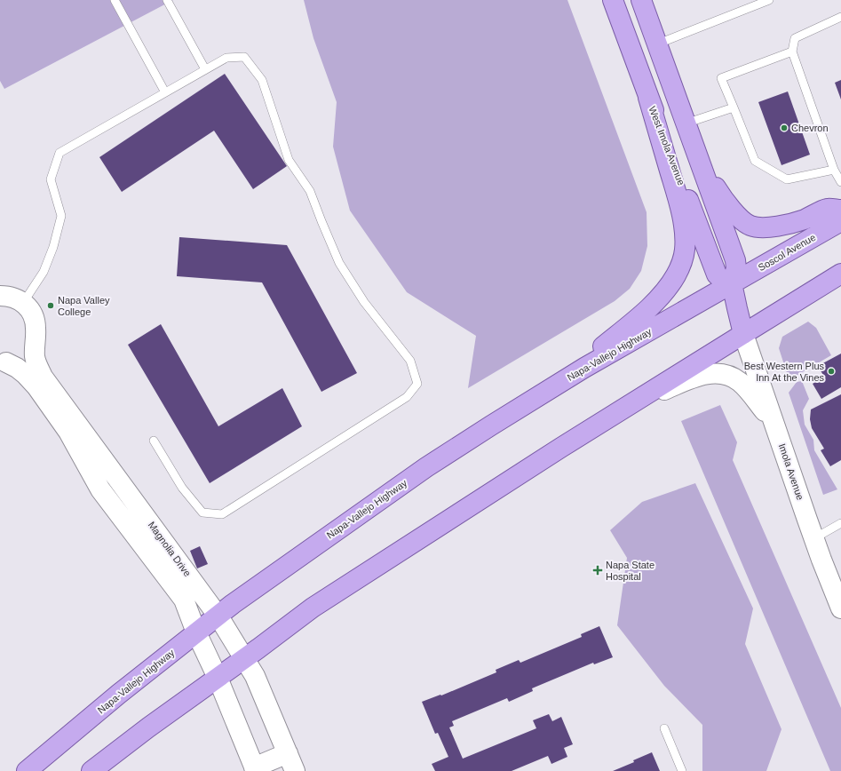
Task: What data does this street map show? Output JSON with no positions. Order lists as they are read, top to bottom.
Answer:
{
  "streets": {
    "main road": ["West Imola Avenue", "Soscol Avenue", "Napa-Vallejo Highway"],
    "street": ["Imola Avenue", "Magnolia Drive"]
  },
  "crossings": [
    ["West Imola Avenue", "Soscol Avenue"],
    ["West Imola Avenue", "Napa-Vallejo Highway"],
    ["Soscol Avenue", "Napa-Vallejo Highway"],
    ["Napa-Vallejo Highway", "Magnolia Drive"]
  ],
  "places": {
    "other": ["Chevron", "Napa Valley College", "Best Western Plus Inn At the Vines"],
    "health": ["Napa State Hospital"]
  }
}
